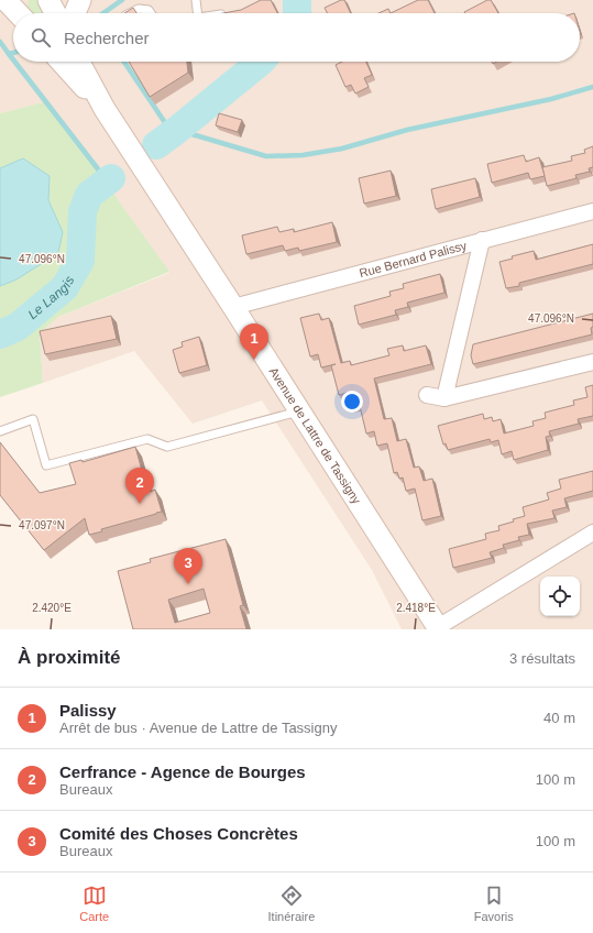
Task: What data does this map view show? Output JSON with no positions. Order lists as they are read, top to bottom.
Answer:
{
  "streets": {
    "main road": ["Avenue de Lattre de Tassigny"],
    "street": ["Rue Bernard Palissy"]
  },
  "crossings": [
    ["Rue Bernard Palissy", "Avenue de Lattre de Tassigny"]
  ],
  "water": ["Le Langis"],
  "page": {
    "search": "Rechercher",
    "pins": ["1", "2", "3"],
    "heading": ["À proximité", "3 résultats"],
    "list": [
      {
        "mark": "1",
        "name": "Palissy",
        "note": "Arrêt de bus · Avenue de Lattre de Tassigny",
        "value": "40 m"
      },
      {
        "mark": "2",
        "name": "Cerfrance - Agence de Bourges",
        "note": "Bureaux",
        "value": "100 m"
      },
      {
        "mark": "3",
        "name": "Comité des Choses Concrètes",
        "note": "Bureaux",
        "value": "100 m"
      }
    ],
    "nav": ["Carte", "Itinéraire", "Favoris"]
  },
  "coordinates": [
    "47.096°N",
    "47.097°N",
    "2.420°E",
    "2.418°E"
  ]
}
